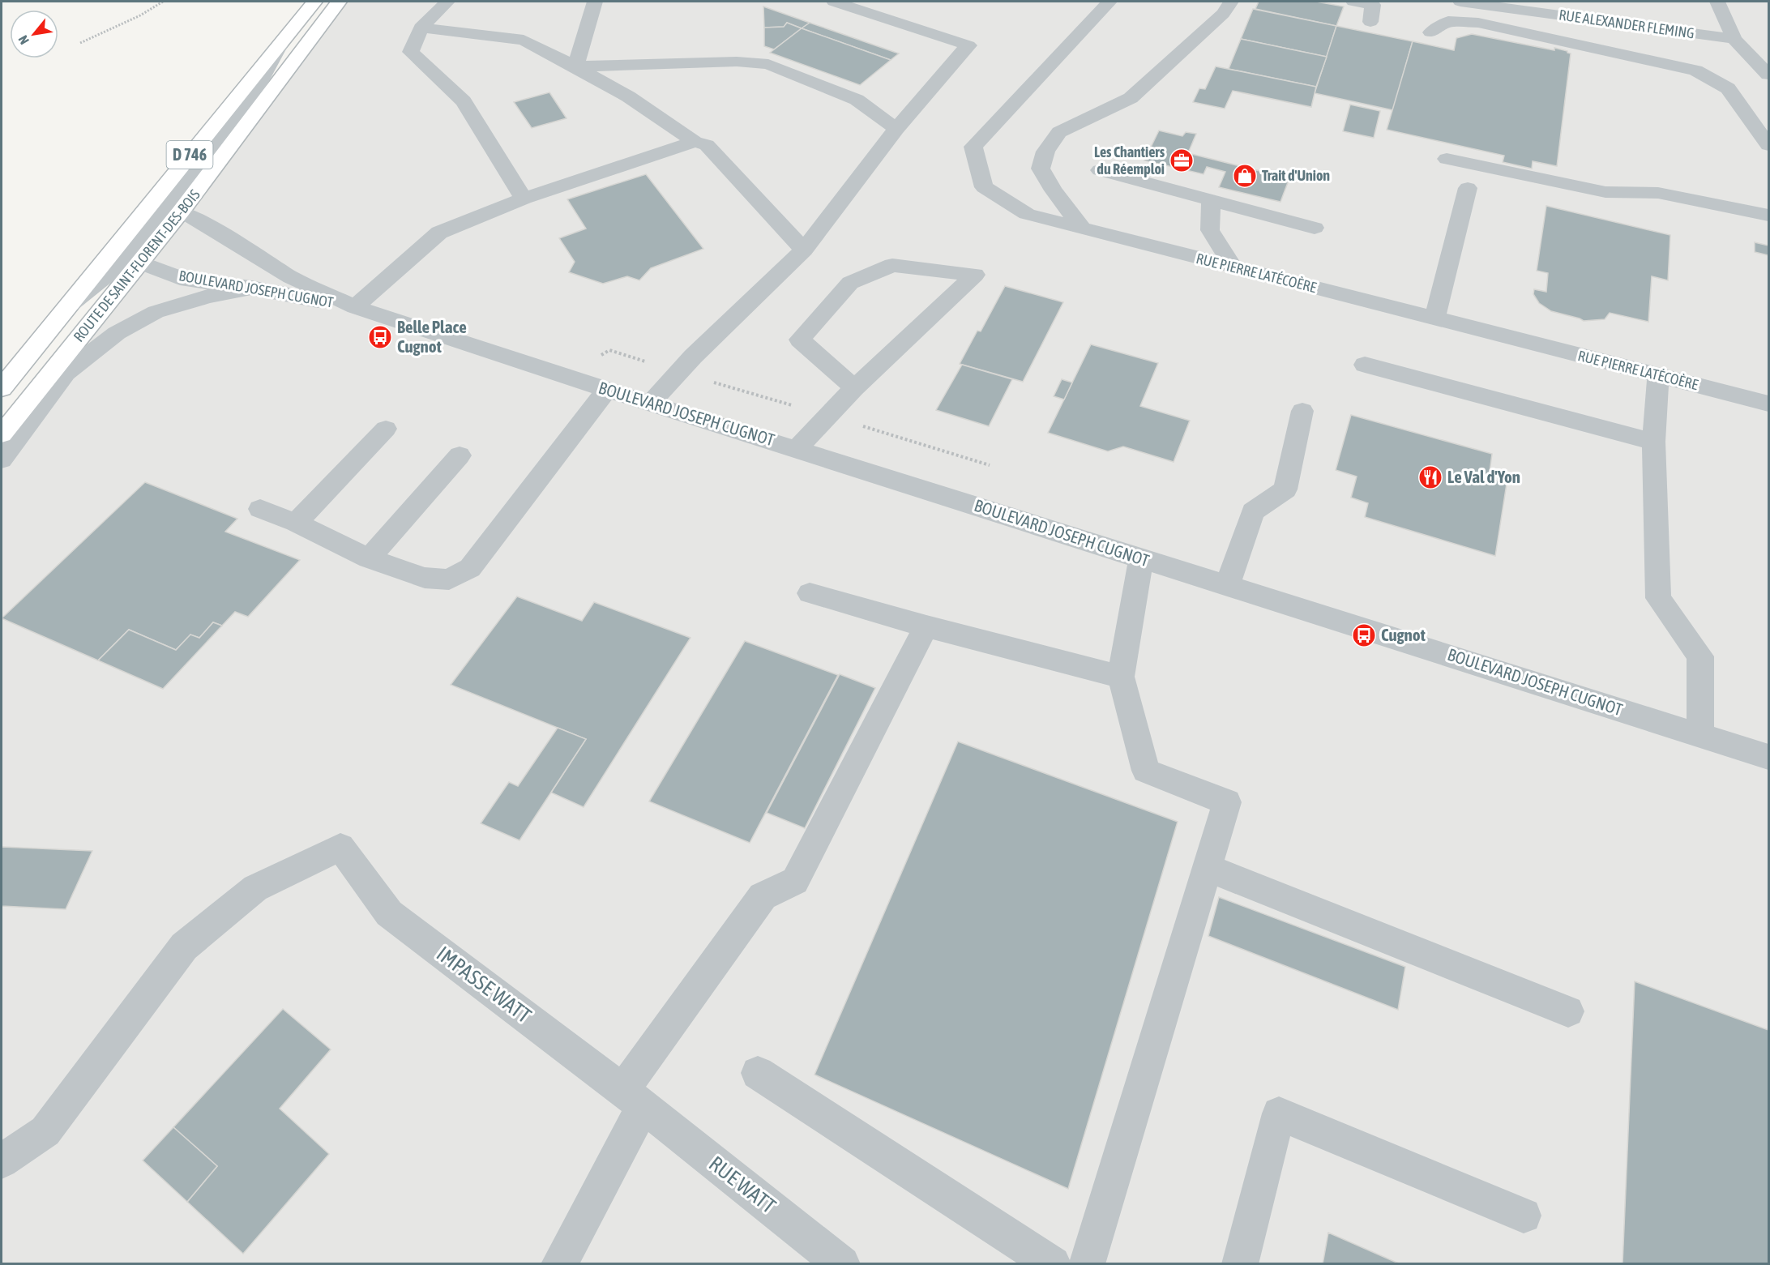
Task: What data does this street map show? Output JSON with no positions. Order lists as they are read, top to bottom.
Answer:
{
  "streets": {
    "main road": ["D 746", "ROUTE DE SAINT-FLORENT-DES-BOIS"],
    "street": [
      "RUE ALEXANDER FLEMING",
      "RUE PIERRE LATÉCOÈRE",
      "BOULEVARD JOSEPH CUGNOT",
      "IMPASSE WATT",
      "RUE WATT"
    ]
  },
  "crossings": [
    ["ROUTE DE SAINT-FLORENT-DES-BOIS", "BOULEVARD JOSEPH CUGNOT"],
    ["IMPASSE WATT", "RUE WATT"]
  ],
  "places": {
    "office": ["Les Chantiers du Réemploi"],
    "shop": ["Trait d'Union"],
    "bus stop": ["Belle Place Cugnot", "Cugnot"],
    "restaurant": ["Le Val d'Yon"]
  },
  "north": "bottom left"
}
